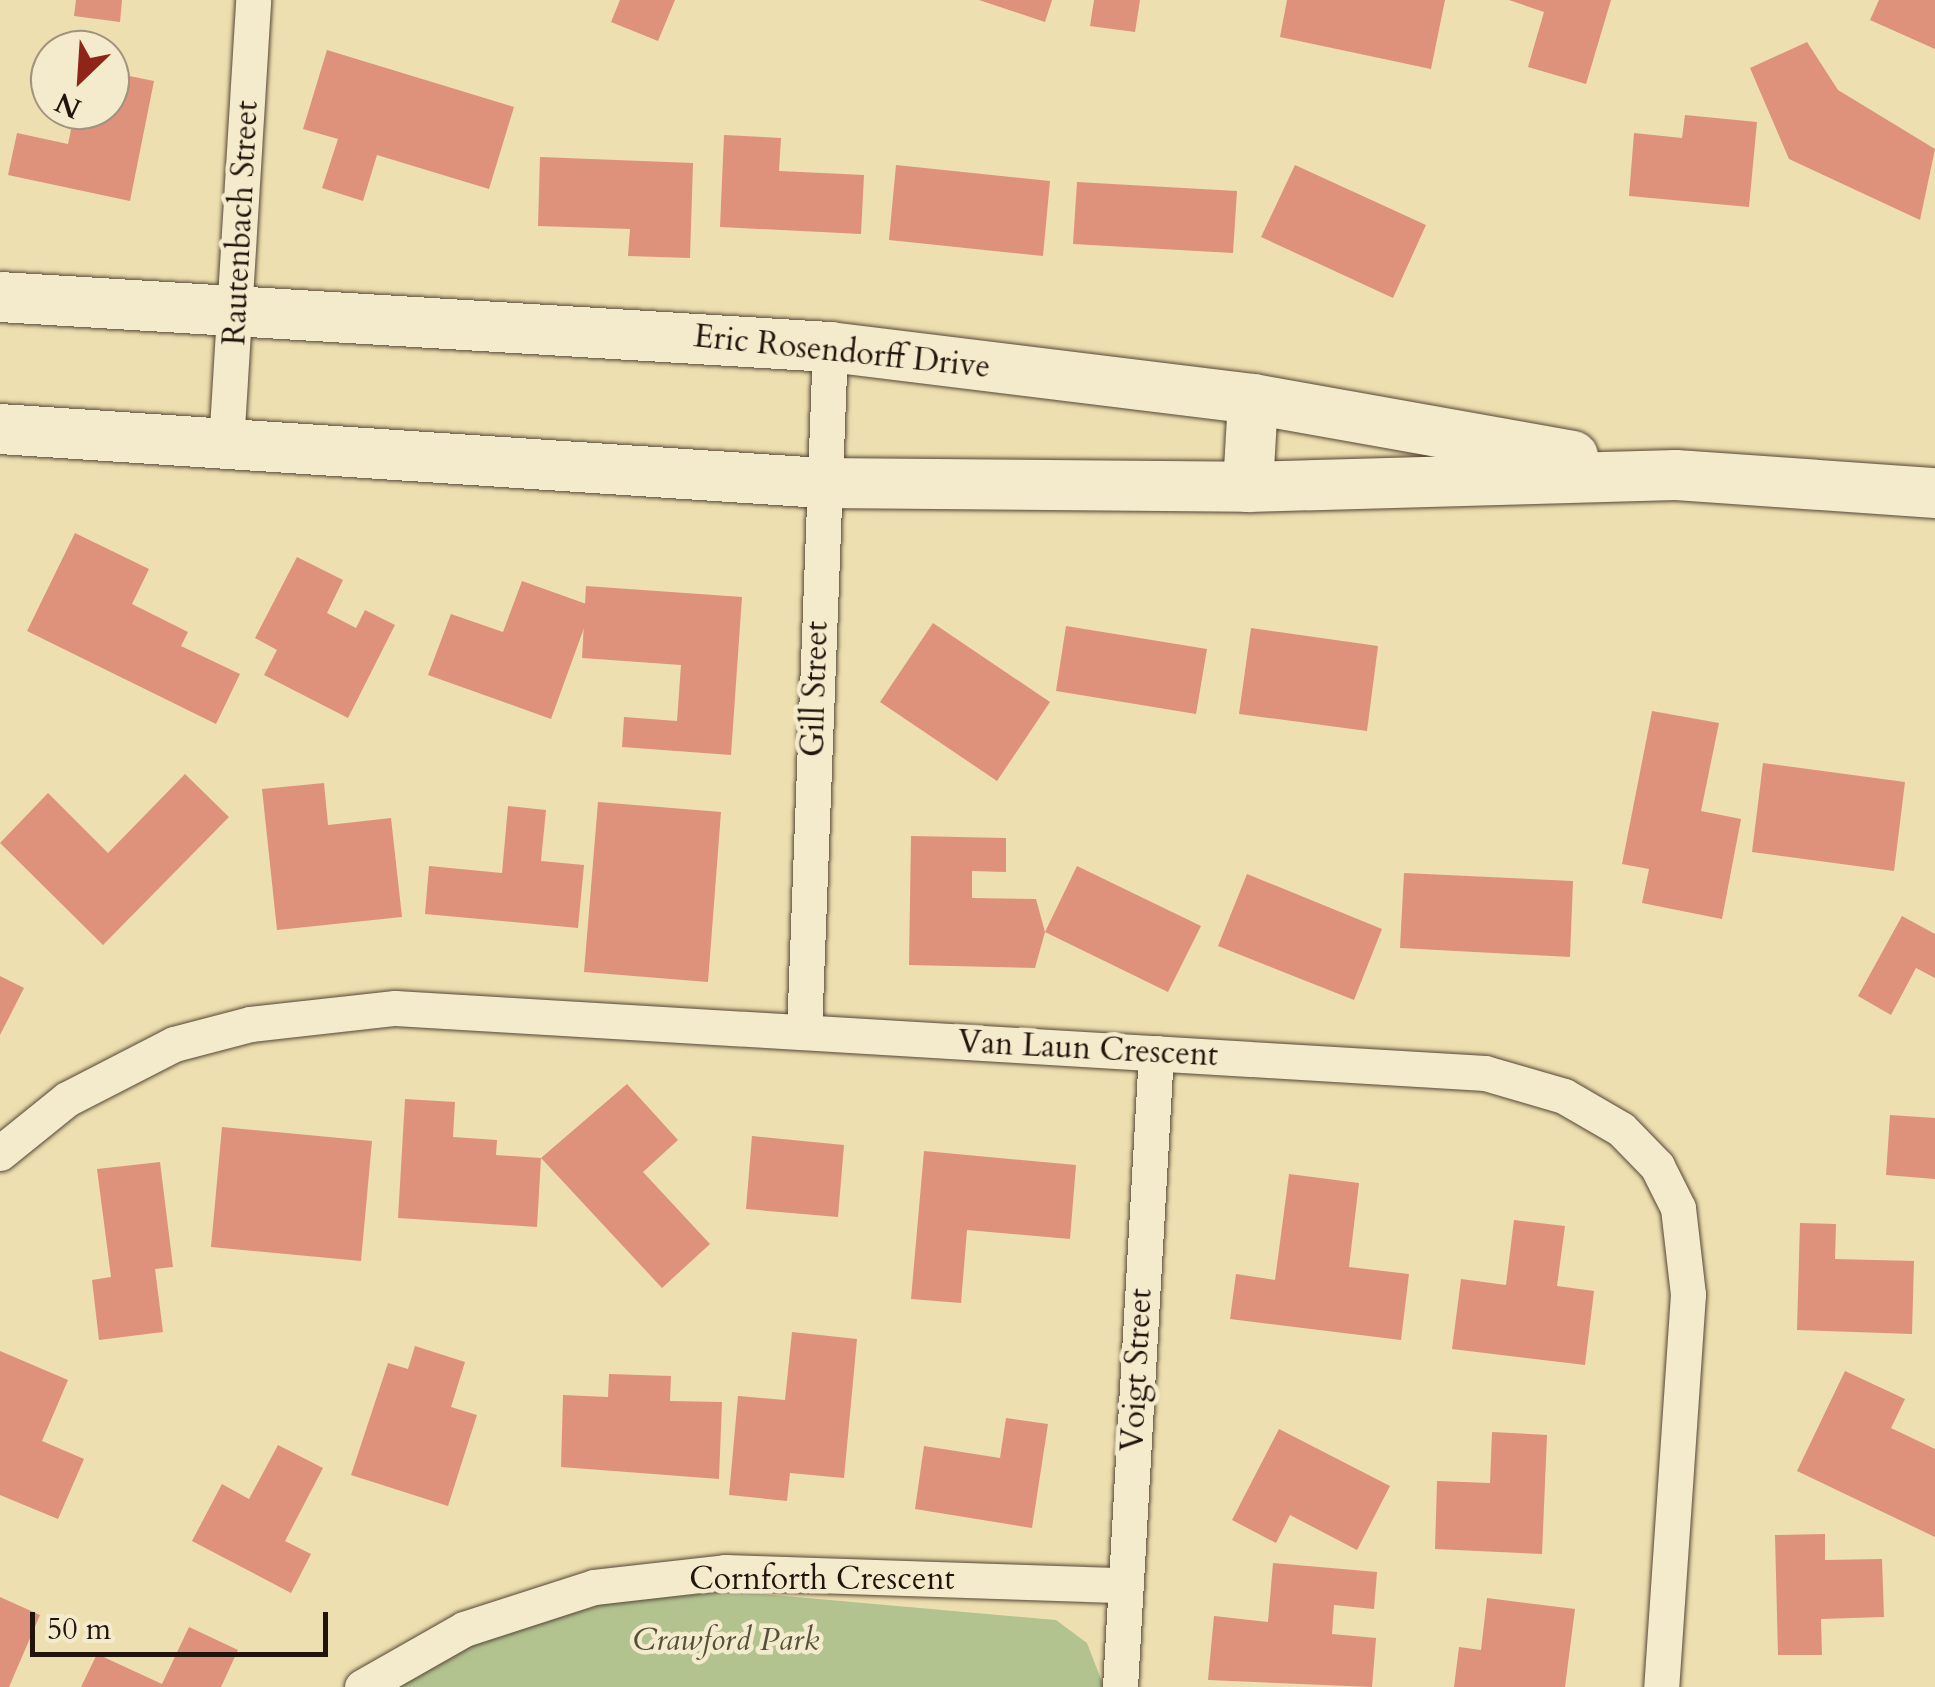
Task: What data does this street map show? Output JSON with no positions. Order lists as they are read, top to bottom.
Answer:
{
  "streets": {
    "street": [
      "Rautenbach Street",
      "Eric Rosendorff Drive",
      "Gill Street",
      "Van Laun Crescent",
      "Voigt Street",
      "Cornforth Crescent"
    ]
  },
  "crossings": [
    ["Rautenbach Street", "Eric Rosendorff Drive"],
    ["Eric Rosendorff Drive", "Gill Street"],
    ["Gill Street", "Van Laun Crescent"],
    ["Van Laun Crescent", "Voigt Street"],
    ["Voigt Street", "Cornforth Crescent"]
  ],
  "parks": ["Crawford Park"],
  "scale_bar": "50 m",
  "north": "bottom left"
}
